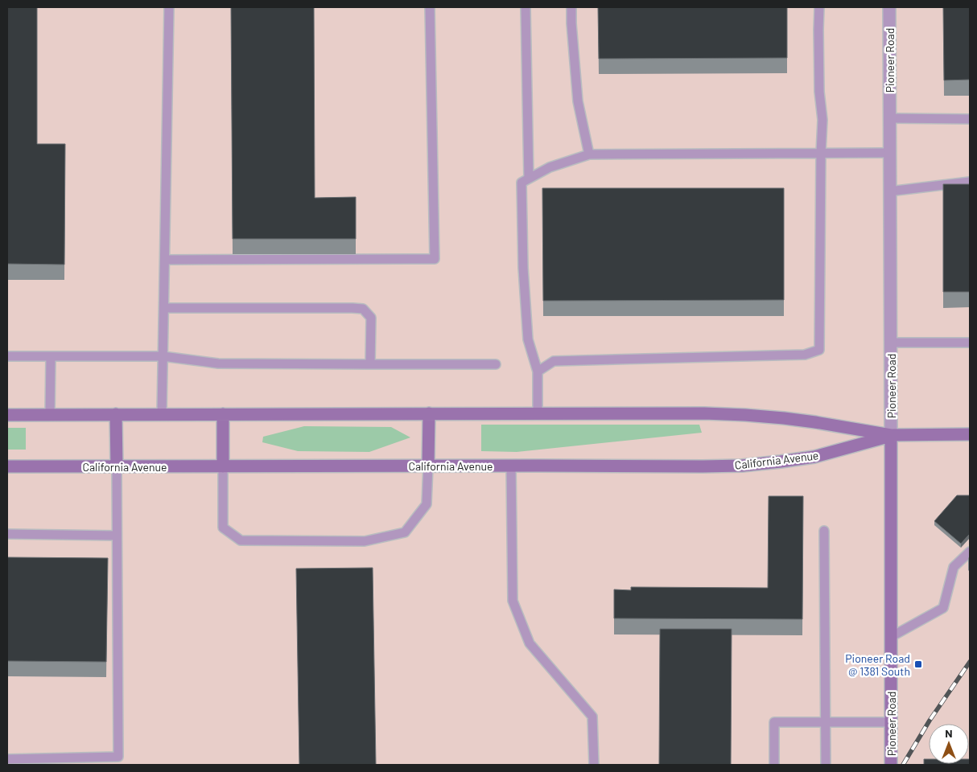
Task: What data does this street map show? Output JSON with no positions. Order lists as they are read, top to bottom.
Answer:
{
  "streets": {
    "main road": ["Pioneer Road", "California Avenue"]
  },
  "crossings": [
    ["Pioneer Road", "California Avenue"]
  ],
  "places": {
    "transit": ["Pioneer Road @ 1381 South"]
  },
  "north": "top"
}
